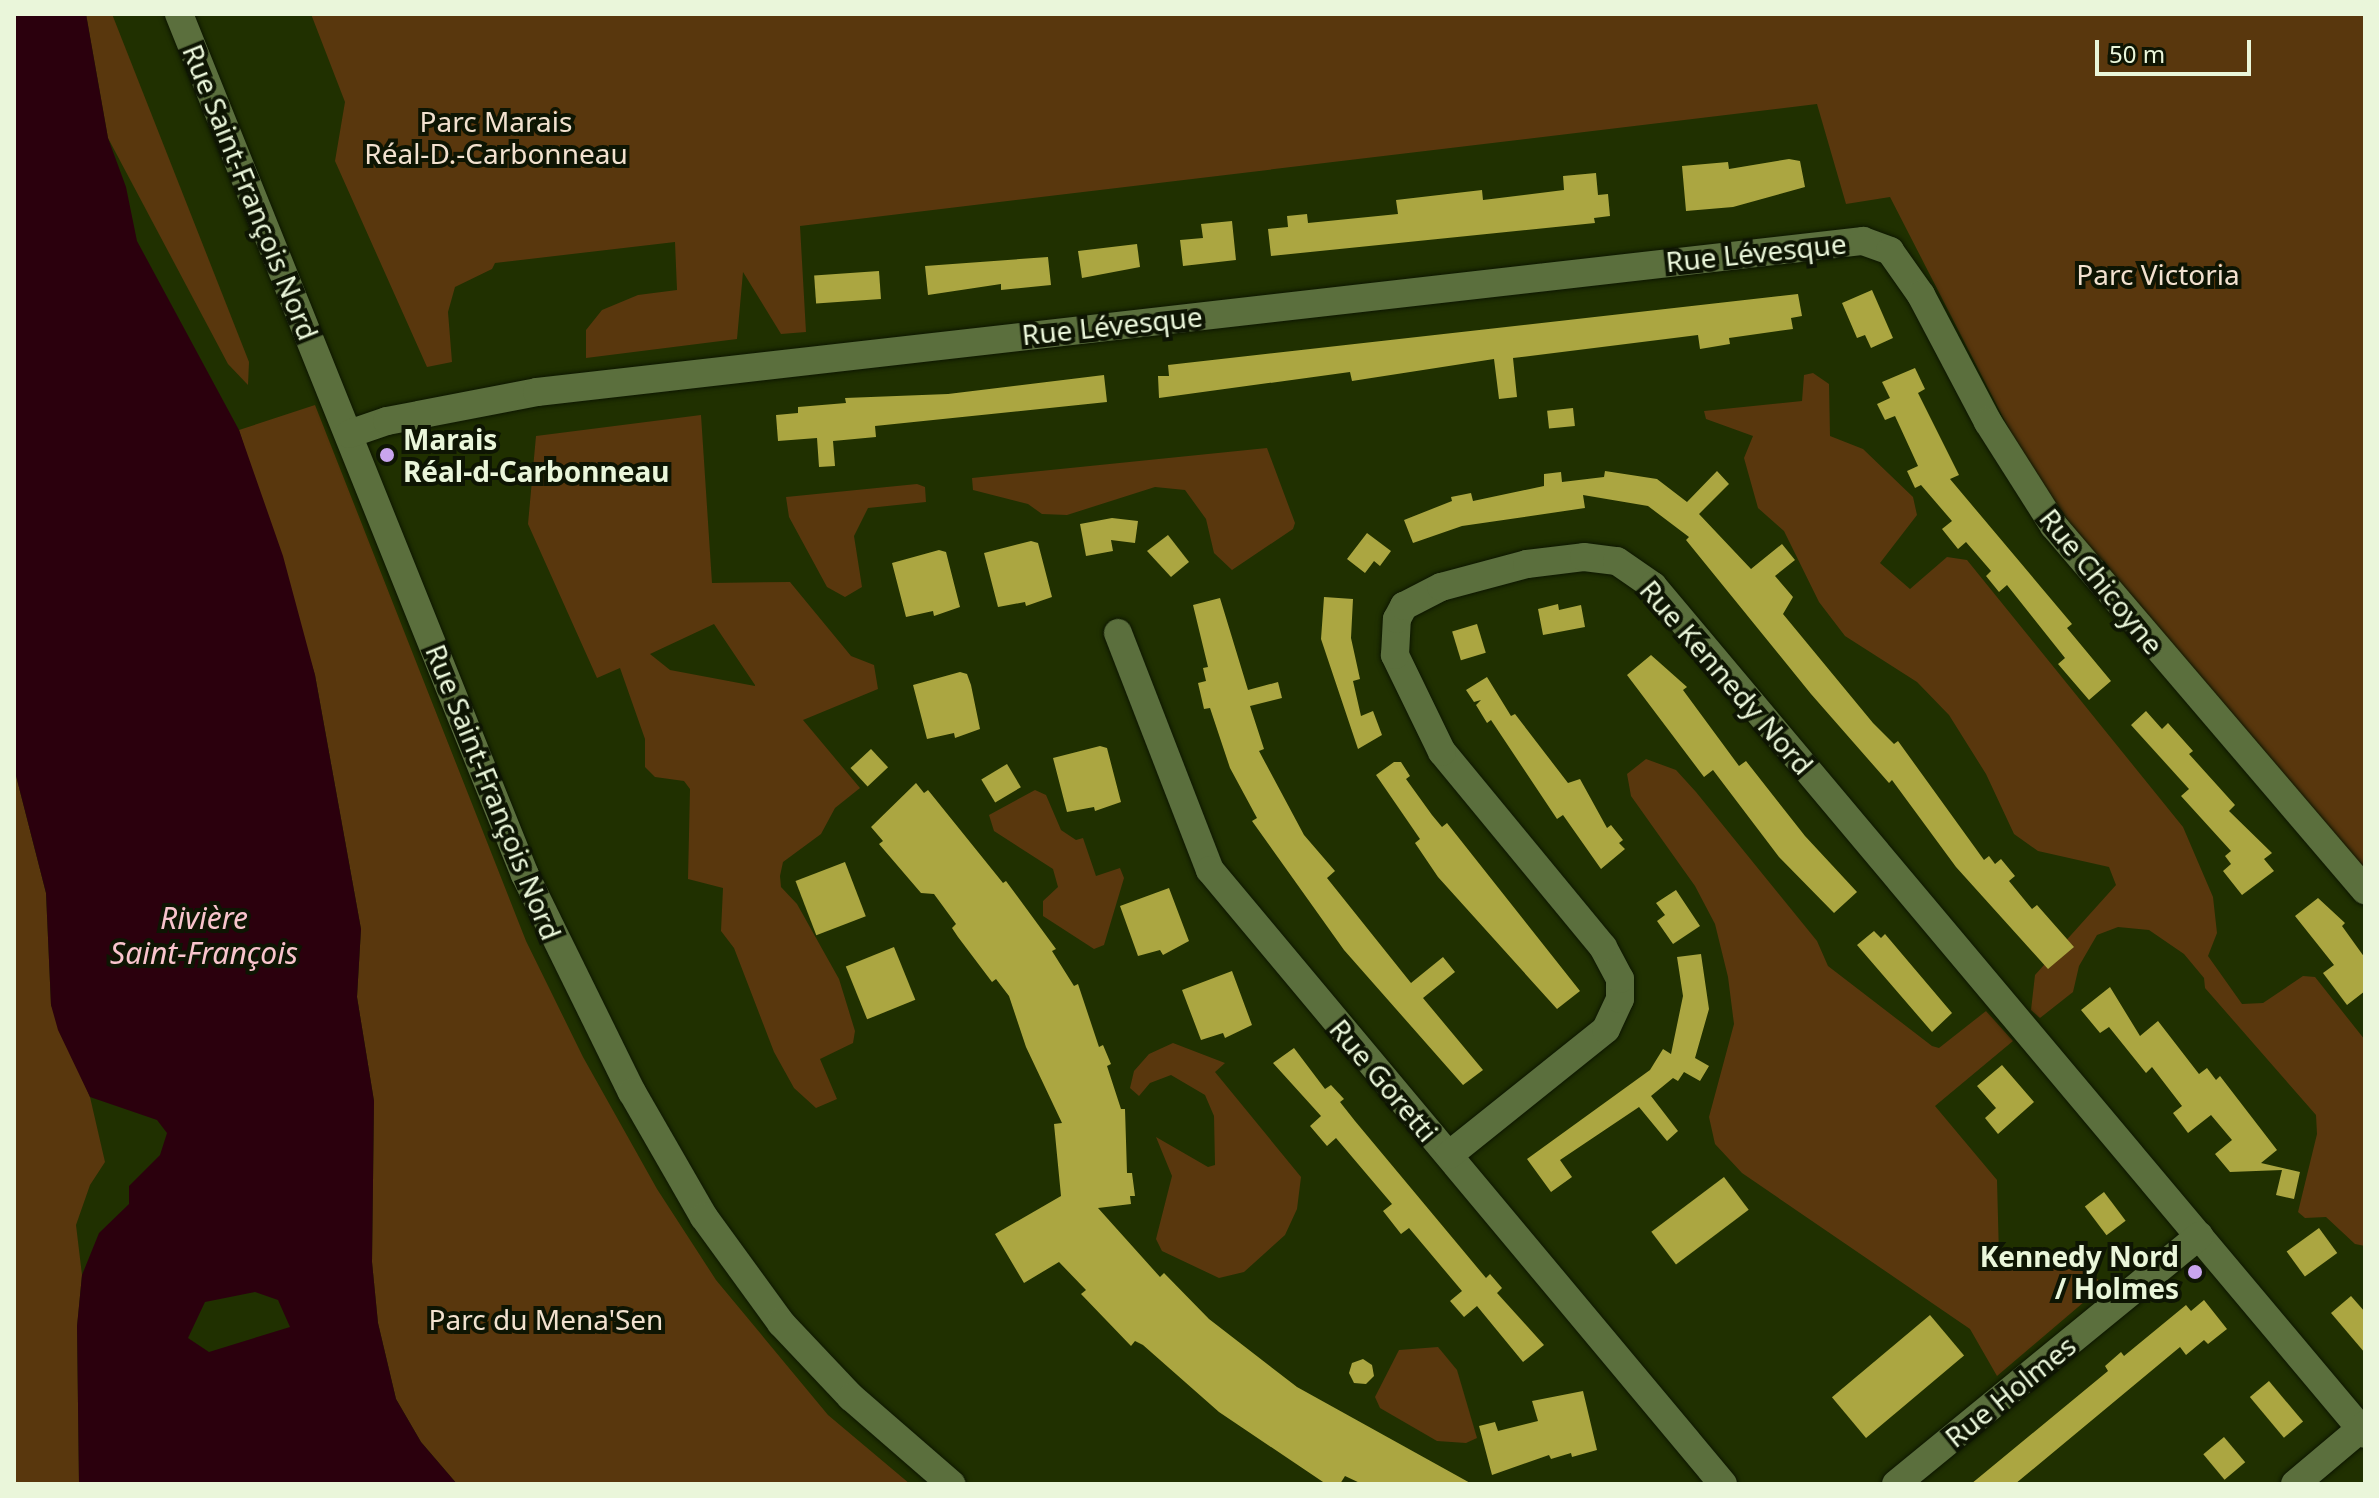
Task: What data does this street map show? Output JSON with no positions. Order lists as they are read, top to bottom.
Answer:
{
  "streets": {
    "street": [
      "Rue Saint-François Nord",
      "Rue Lévesque",
      "Rue Chicoyne",
      "Rue Kennedy Nord",
      "Rue Goretti",
      "Rue Holmes"
    ]
  },
  "crossings": [
    ["Rue Saint-François Nord", "Rue Lévesque"],
    ["Rue Lévesque", "Rue Chicoyne"],
    ["Rue Kennedy Nord", "Rue Goretti"],
    ["Rue Kennedy Nord", "Rue Holmes"]
  ],
  "water": ["Rivière Saint-François"],
  "parks": ["Parc Marais Réal-D.-Carbonneau", "Parc Victoria", "Parc du Mena'Sen"],
  "places": ["Marais Réal-d-Carbonneau", "Kennedy Nord / Holmes"],
  "scale_bar": "50 m"
}
